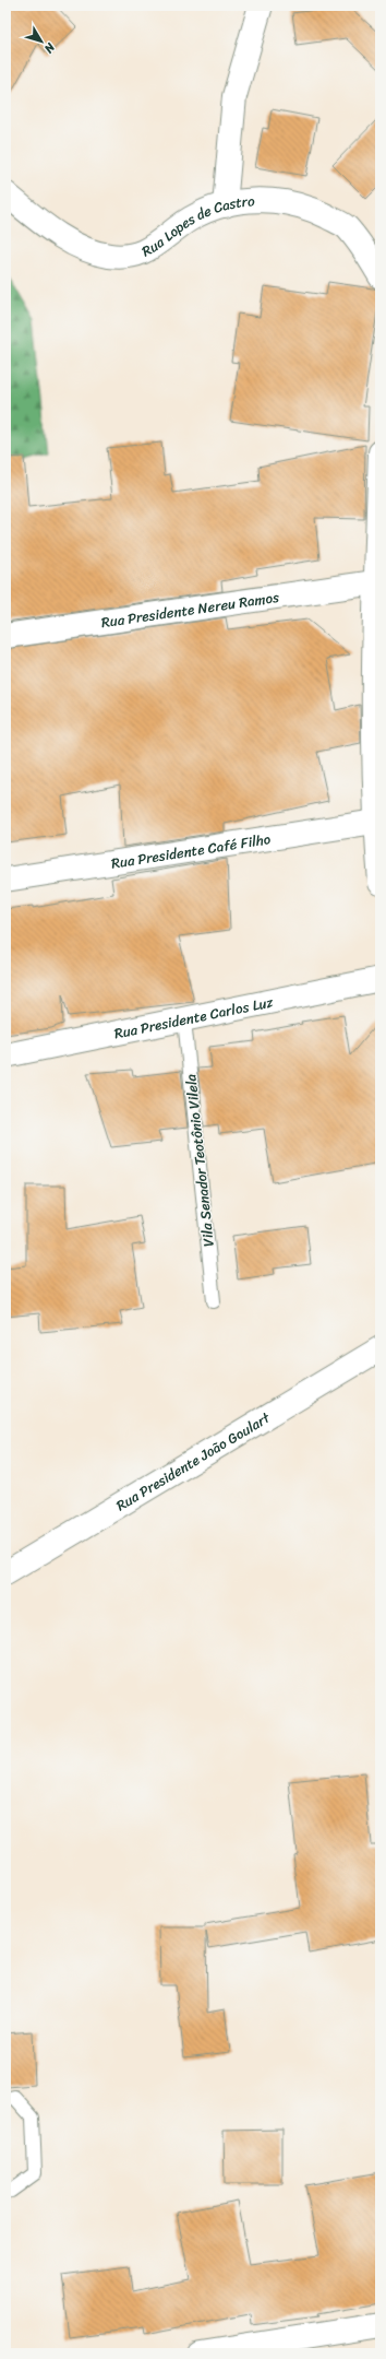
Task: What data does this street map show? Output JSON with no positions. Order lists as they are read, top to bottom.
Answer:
{
  "streets": {
    "street": [
      "Rua Lopes de Castro",
      "Rua Presidente Nereu Ramos",
      "Rua Presidente Café Filho",
      "Rua Presidente Carlos Luz",
      "Rua Presidente João Goulart"
    ],
    "lane": ["Vila Senador Teotônio Vilela"]
  },
  "crossings": [
    ["Rua Presidente Carlos Luz", "Vila Senador Teotônio Vilela"]
  ],
  "north": "bottom right"
}
